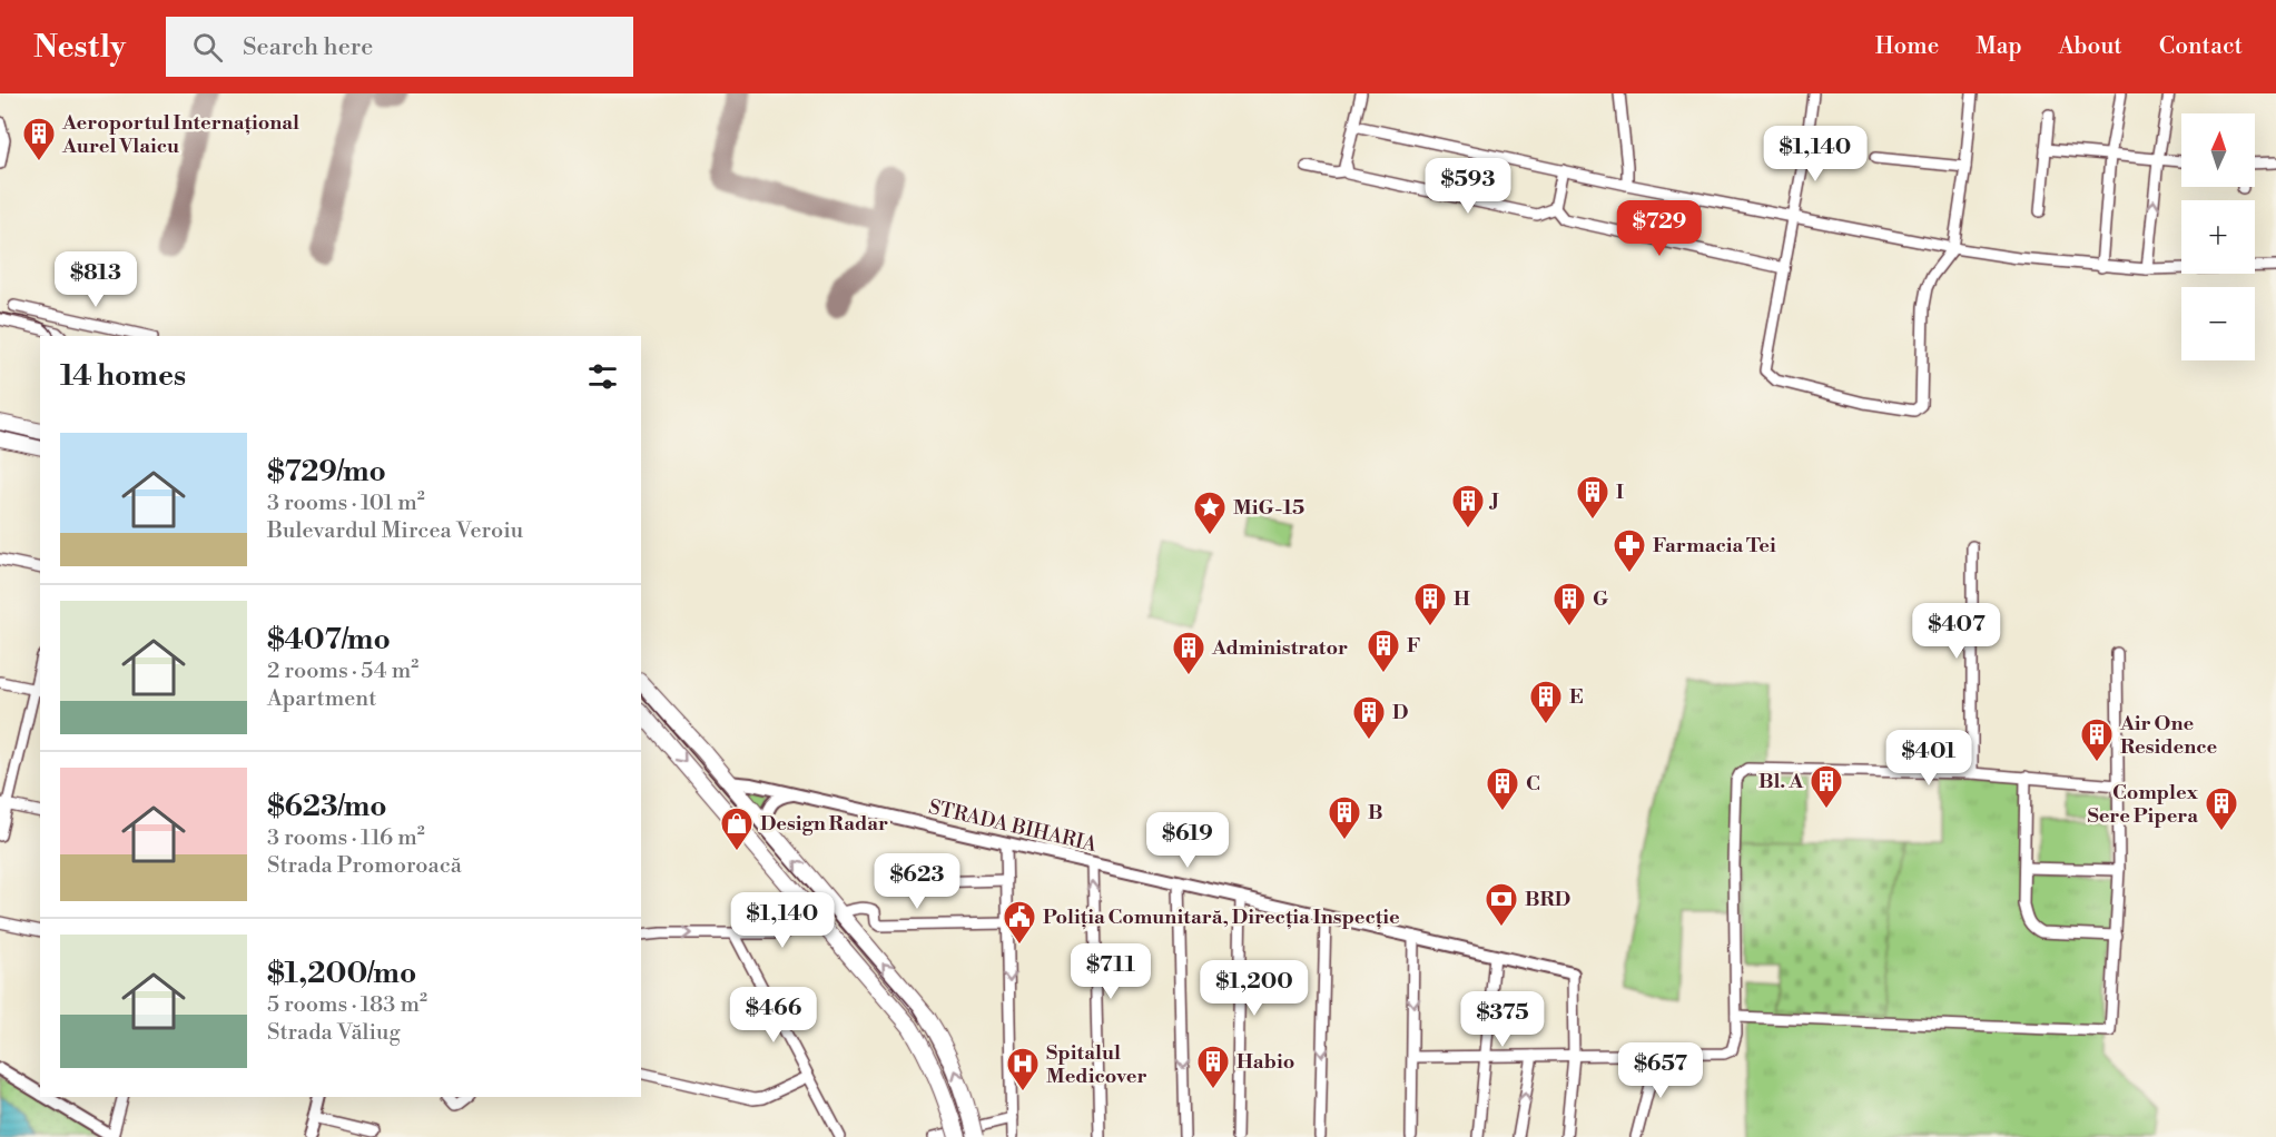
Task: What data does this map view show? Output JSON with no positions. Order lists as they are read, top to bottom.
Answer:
{
  "streets": {
    "street": ["STRADA BIHARIA"]
  },
  "places": {
    "building": [
      "Aeroportul Internațional Aurel Vlaicu",
      "I",
      "J",
      "H",
      "G",
      "F",
      "Administrator",
      "E",
      "D",
      "Air One Residence",
      "Bl. A",
      "C",
      "Complex Sere Pipera",
      "B",
      "Habio"
    ],
    "place": ["MiG-15"],
    "pharmacy": ["Farmacia Tei"],
    "shop": ["Design Radar"],
    "bank": ["BRD"],
    "public building": ["Poliția Comunitară, Direcția Inspecție"],
    "hospital": ["Spitalul Medicover"]
  },
  "north": "top",
  "page": {
    "header": "Nestly",
    "search": "Search here",
    "nav": [
      "Home",
      "Map",
      "About",
      "Contact"
    ],
    "map_buttons": ["+", "−"],
    "price": [
      "$1,140",
      "$593",
      "$729",
      "$813",
      "$407",
      "$401",
      "$619",
      "$623",
      "$1,140",
      "$711",
      "$1,200",
      "$466",
      "$375",
      "$657"
    ],
    "heading": "14 homes",
    "list": [
      {
        "name": "$729/mo",
        "note": "3 rooms · 101 m² · Bulevardul Mircea Veroiu"
      },
      {
        "name": "$407/mo",
        "note": "2 rooms · 54 m² · Apartment"
      },
      {
        "name": "$623/mo",
        "note": "3 rooms · 116 m² · Strada Promoroacă"
      },
      {
        "name": "$1,200/mo",
        "note": "5 rooms · 183 m² · Strada Văliug"
      }
    ]
  }
}
